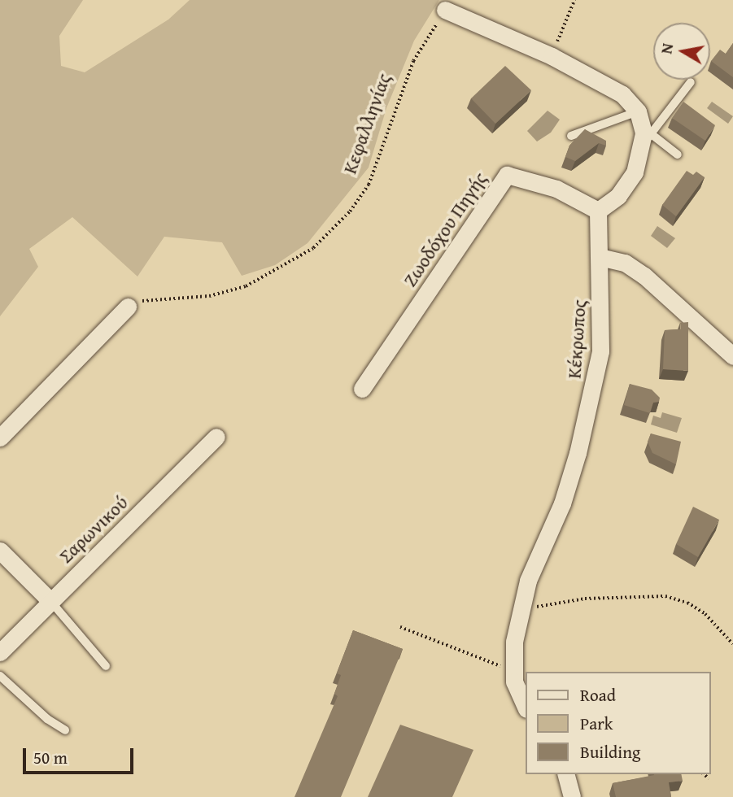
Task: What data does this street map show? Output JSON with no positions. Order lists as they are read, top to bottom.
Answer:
{
  "streets": {
    "street": ["Ζωοδόχου Πηγής", "Κέκρωπος", "Σαρωνικού"],
    "path": ["Κεφαλληνίας"]
  },
  "crossings": [
    ["Ζωοδόχου Πηγής", "Κέκρωπος"]
  ],
  "legend": ["Road", "Park", "Building"],
  "scale_bar": "50 m",
  "north": "left"
}
